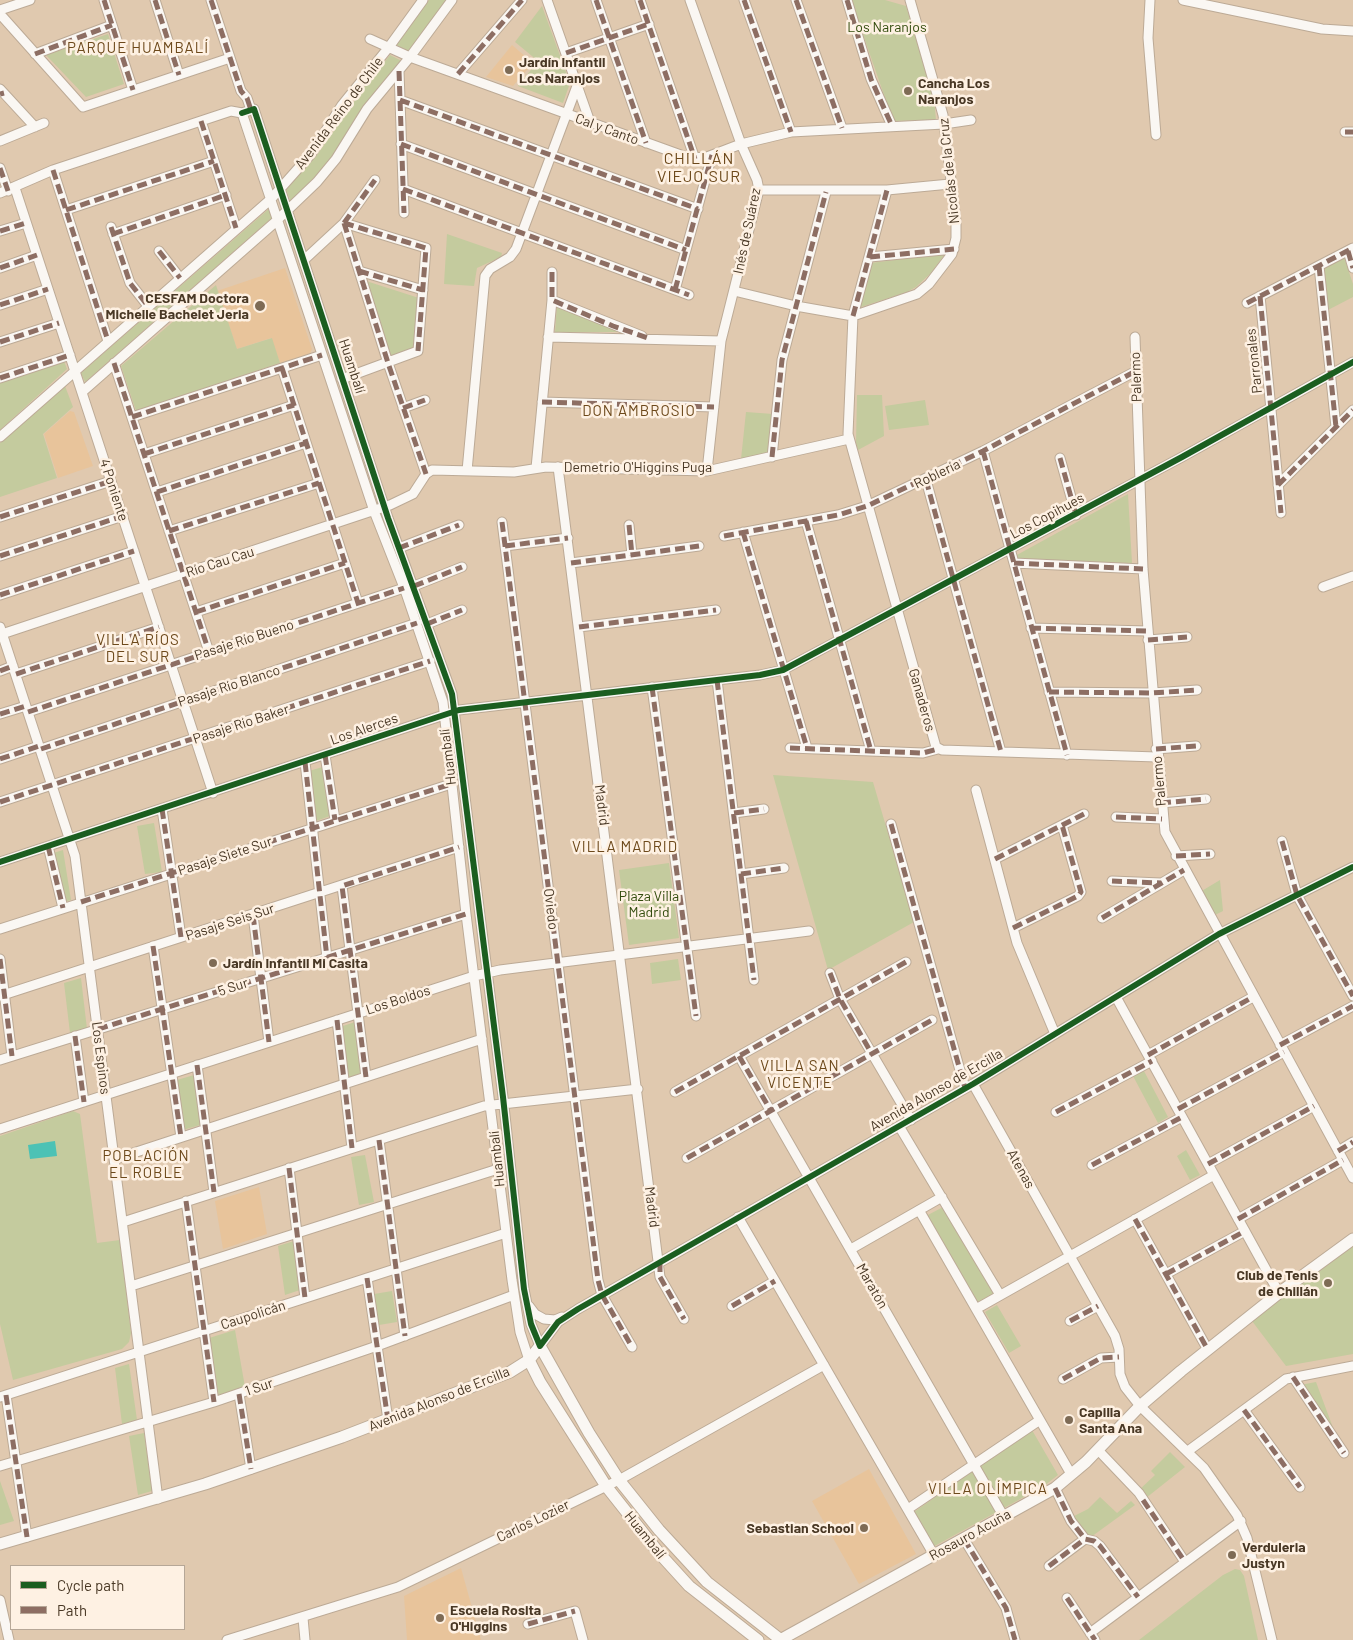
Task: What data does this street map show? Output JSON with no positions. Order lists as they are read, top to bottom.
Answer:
{
  "streets": {
    "main road": ["Huambalí", "Avenida Alonso de Ercilla", "Rosauro Acuña"],
    "street": [
      "Avenida Reino de Chile",
      "Cal y Canto",
      "Nicolás de la Cruz",
      "Inés de Suárez",
      "Parronales",
      "Palermo",
      "Demetrio O'Higgins Puga",
      "Roblería",
      "4 Poniente",
      "Los Copihues",
      "Río Cau Cau",
      "Pasaje Río Bueno",
      "Pasaje Río Blanco",
      "Ganaderos",
      "Pasaje Río Baker",
      "Los Alerces",
      "Madrid",
      "Pasaje Siete Sur",
      "Oviedo",
      "Pasaje Seis Sur",
      "5 Sur",
      "Los Boldos",
      "Los Espinos",
      "Atenas",
      "Maratón",
      "Caupolicán",
      "1 Sur",
      "Carlos Lozier"
    ]
  },
  "crossings": [
    ["Avenida Reino de Chile", "Cal y Canto"],
    ["Avenida Reino de Chile", "Huambalí"],
    ["Avenida Reino de Chile", "4 Poniente"],
    ["Cal y Canto", "Nicolás de la Cruz"],
    ["Cal y Canto", "Inés de Suárez"],
    ["Nicolás de la Cruz", "Inés de Suárez"],
    ["Nicolás de la Cruz", "Ganaderos"],
    ["Inés de Suárez", "Demetrio O'Higgins Puga"],
    ["Parronales", "Los Copihues"],
    ["Huambalí", "Río Cau Cau"],
    ["Huambalí", "Pasaje Río Bueno"],
    ["Huambalí", "Pasaje Río Blanco"],
    ["Huambalí", "Pasaje Río Baker"],
    ["Huambalí", "Los Alerces"],
    ["Huambalí", "Pasaje Siete Sur"],
    ["Huambalí", "Pasaje Seis Sur"],
    ["Huambalí", "5 Sur"],
    ["Huambalí", "Los Boldos"],
    ["Huambalí", "Avenida Alonso de Ercilla"],
    ["Huambalí", "Caupolicán"],
    ["Huambalí", "1 Sur"],
    ["Huambalí", "Carlos Lozier"],
    ["Huambalí", "Rosauro Acuña"],
    ["Palermo", "Roblería"],
    ["Palermo", "Los Copihues"],
    ["Palermo", "Ganaderos"],
    ["Palermo", "Avenida Alonso de Ercilla"],
    ["Demetrio O'Higgins Puga", "Río Cau Cau"],
    ["Demetrio O'Higgins Puga", "Ganaderos"],
    ["Demetrio O'Higgins Puga", "Madrid"],
    ["Roblería", "Ganaderos"],
    ["4 Poniente", "Río Cau Cau"],
    ["4 Poniente", "Pasaje Río Bueno"],
    ["4 Poniente", "Pasaje Río Blanco"],
    ["4 Poniente", "Pasaje Río Baker"],
    ["4 Poniente", "Los Alerces"],
    ["Los Copihues", "Ganaderos"],
    ["Los Copihues", "Los Alerces"],
    ["Río Cau Cau", "Los Espinos"],
    ["Pasaje Río Bueno", "Los Espinos"],
    ["Pasaje Río Blanco", "Los Espinos"],
    ["Pasaje Río Baker", "Los Espinos"],
    ["Los Alerces", "Madrid"],
    ["Los Alerces", "Oviedo"],
    ["Los Alerces", "Los Espinos"],
    ["Madrid", "Los Boldos"],
    ["Madrid", "Avenida Alonso de Ercilla"],
    ["Pasaje Siete Sur", "Los Espinos"],
    ["Oviedo", "Los Boldos"],
    ["Oviedo", "Avenida Alonso de Ercilla"],
    ["Pasaje Seis Sur", "Los Espinos"],
    ["5 Sur", "Los Espinos"],
    ["Los Boldos", "Los Espinos"],
    ["Los Espinos", "Avenida Alonso de Ercilla"],
    ["Los Espinos", "Caupolicán"],
    ["Los Espinos", "1 Sur"],
    ["Avenida Alonso de Ercilla", "Atenas"],
    ["Avenida Alonso de Ercilla", "Maratón"],
    ["Atenas", "Rosauro Acuña"],
    ["Maratón", "Rosauro Acuña"]
  ],
  "districts": [
    "PARQUE HUAMBALÍ",
    "CHILLÁN VIEJO SUR",
    "DON AMBROSIO",
    "VILLA RÍOS DEL SUR",
    "VILLA MADRID",
    "VILLA SAN VICENTE",
    "POBLACIÓN EL ROBLE",
    "VILLA OLÍMPICA"
  ],
  "parks": ["Los Naranjos", "Plaza Villa Madrid"],
  "places": [
    "Jardín Infantil Los Naranjos",
    "Cancha Los Naranjos",
    "CESFAM Doctora Michelle Bachelet Jeria",
    "Jardín Infantil Mi Casita",
    "Club de Tenis de Chillán",
    "Capilla Santa Ana",
    "Sebastian School",
    "Verduleria Justyn",
    "Escuela Rosita O'Higgins"
  ],
  "legend": ["Cycle path", "Path"]
}
